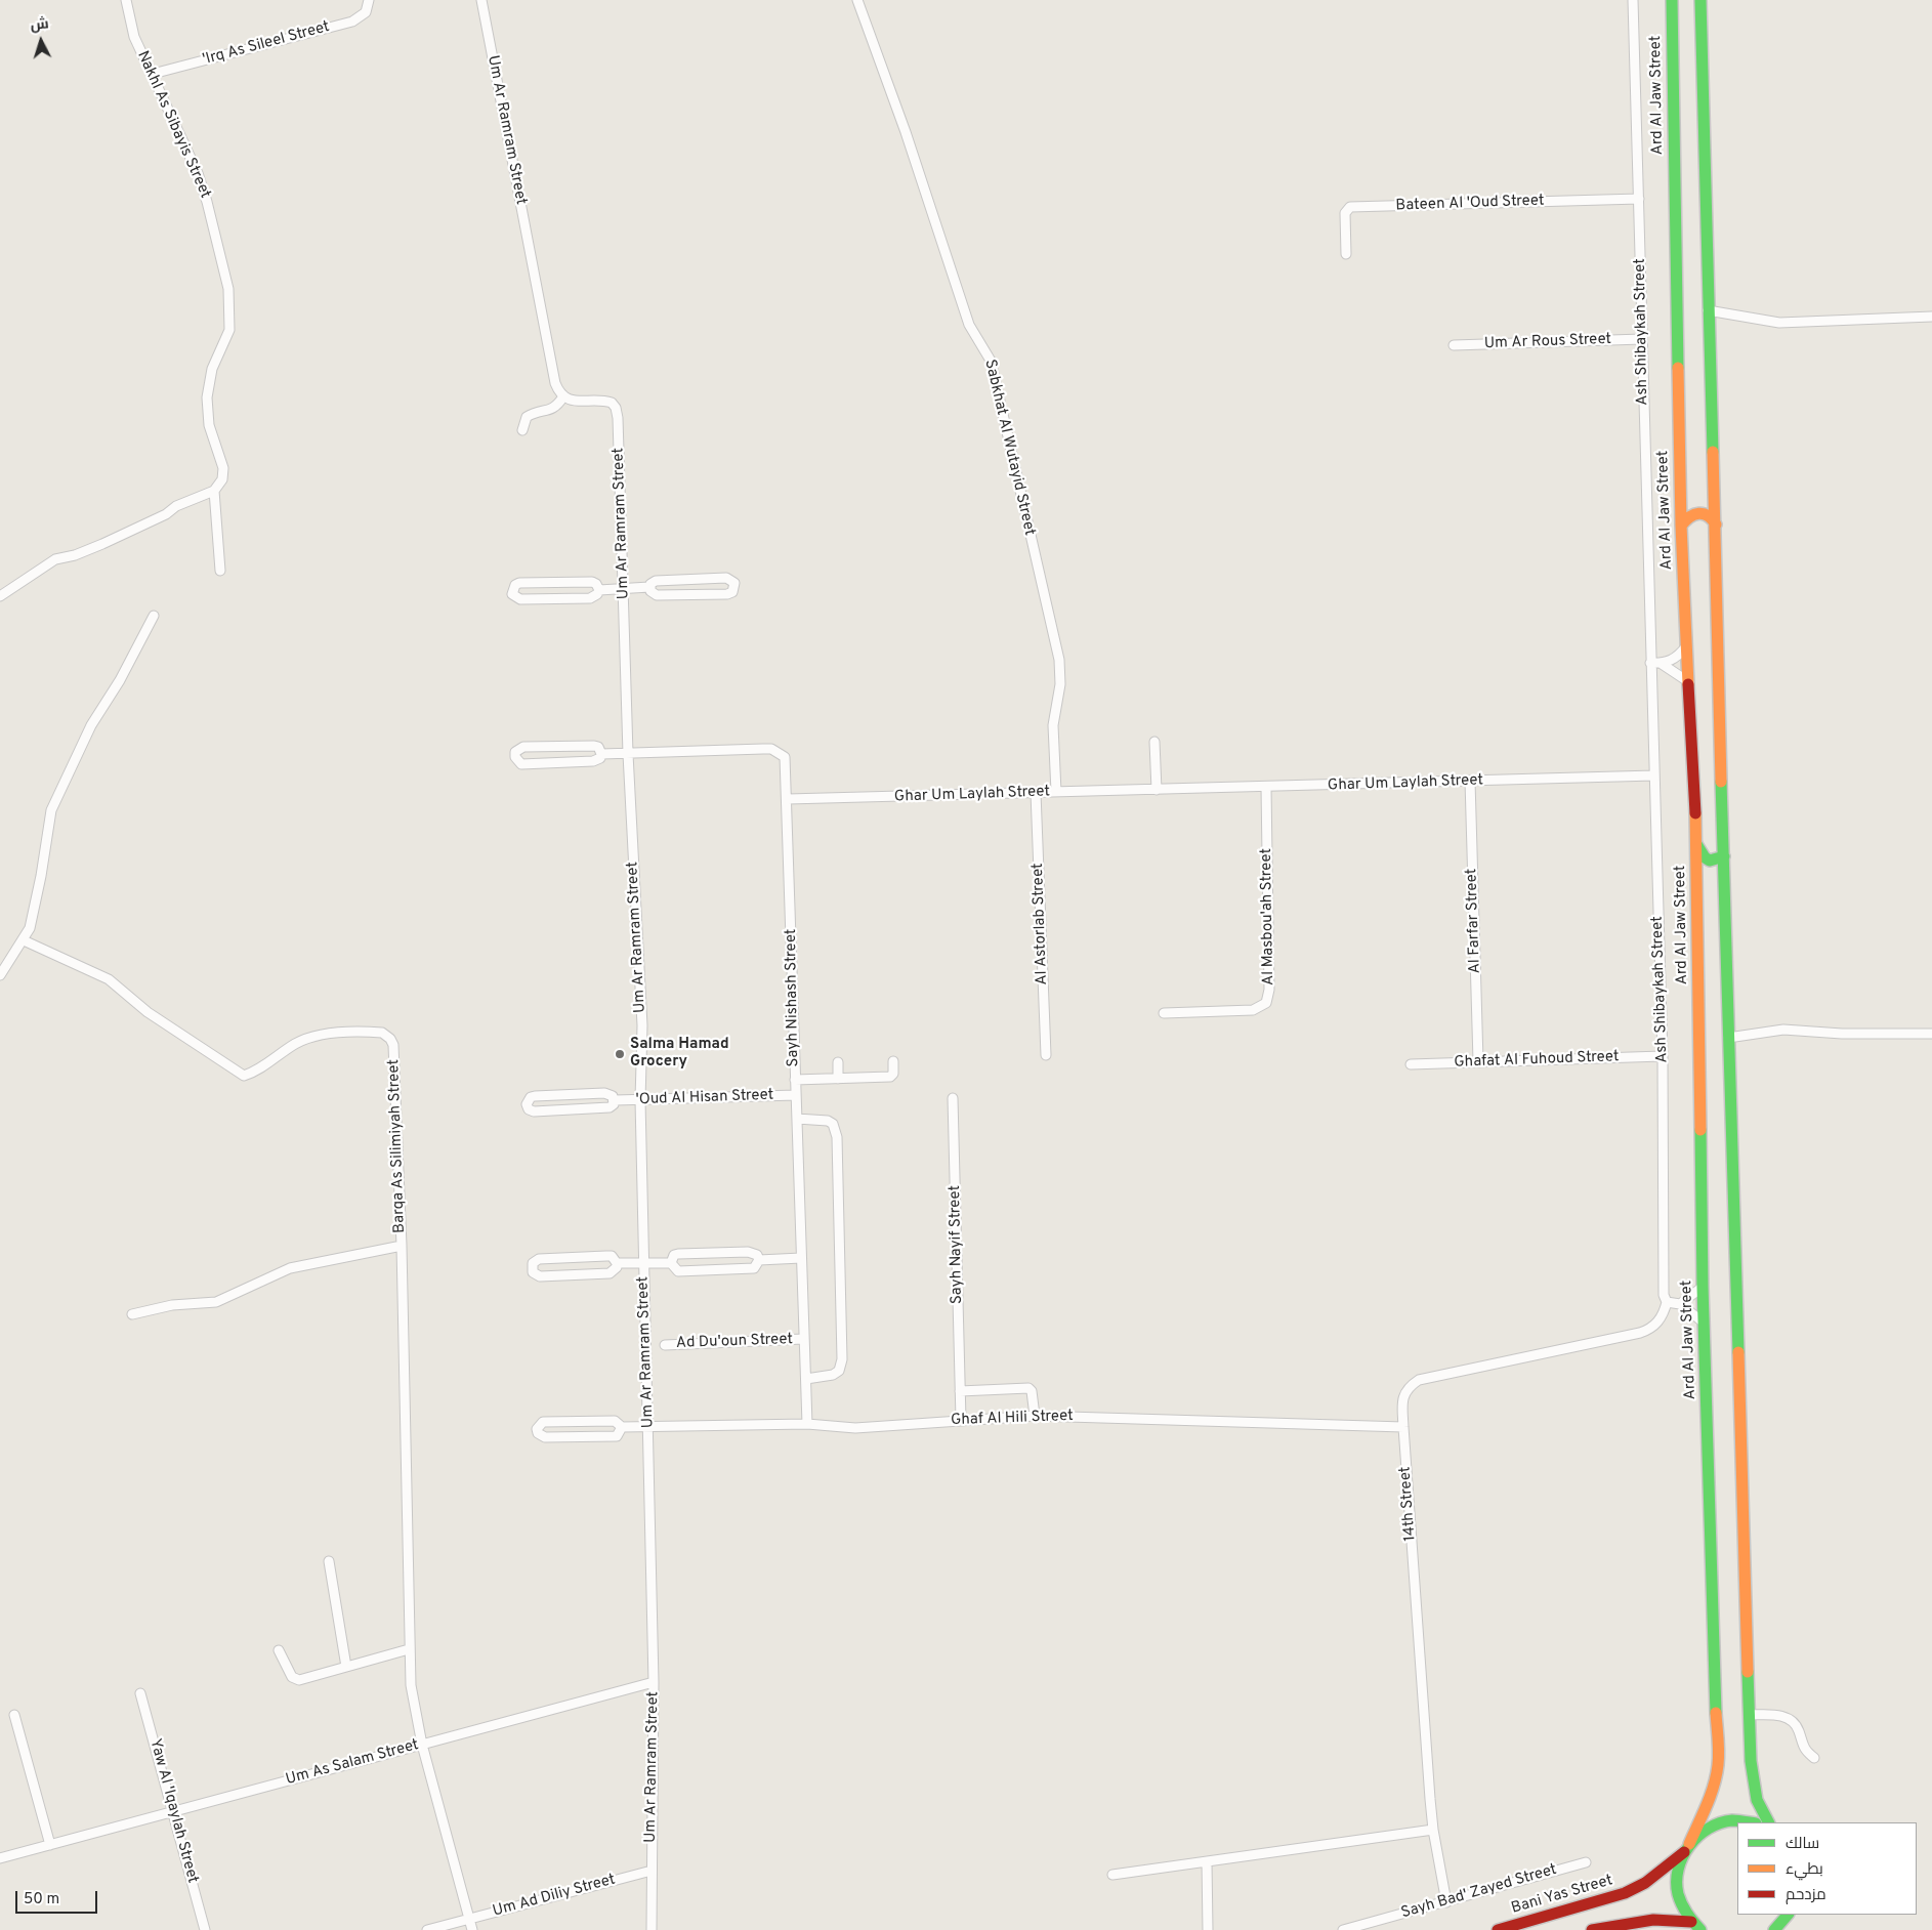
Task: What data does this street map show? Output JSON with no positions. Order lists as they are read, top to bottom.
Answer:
{
  "streets": {
    "main road": ["Ard Al Jaw Street", "Bani Yas Street"],
    "street": [
      "'Irq As Sileel Street",
      "Nakhl As Sibayis Street",
      "Um Ar Ramram Street",
      "Bateen Al 'Oud Street",
      "Ash Shibaykah Street",
      "Um Ar Rous Street",
      "Sabkhat Al Wutayid Street",
      "Ghar Um Laylah Street",
      "Al Masbou'ah Street",
      "Al Farfar Street",
      "Al Astorlab Street",
      "Sayh Nishash Street",
      "Ghafat Al Fuhoud Street",
      "'Oud Al Hisan Street",
      "Barqa As Silimiyah Street",
      "Sayh Nayif Street",
      "Ad Du'oun Street",
      "Ghaf Al Hili Street",
      "14th Street",
      "Um As Salam Street",
      "Yaw Al 'Iqaylah Street",
      "Sayh Bad' Zayed Street",
      "Um Ad Diliy Street"
    ]
  },
  "crossings": [
    ["'Irq As Sileel Street", "Nakhl As Sibayis Street"],
    ["Ard Al Jaw Street", "Bani Yas Street"],
    ["Um Ar Ramram Street", "Sayh Nishash Street"],
    ["Um Ar Ramram Street", "'Oud Al Hisan Street"],
    ["Um Ar Ramram Street", "Ghaf Al Hili Street"],
    ["Um Ar Ramram Street", "Um As Salam Street"],
    ["Um Ar Ramram Street", "Um Ad Diliy Street"],
    ["Bateen Al 'Oud Street", "Ash Shibaykah Street"],
    ["Ash Shibaykah Street", "Um Ar Rous Street"],
    ["Ash Shibaykah Street", "Ghar Um Laylah Street"],
    ["Ash Shibaykah Street", "Ghafat Al Fuhoud Street"],
    ["Ash Shibaykah Street", "14th Street"],
    ["Sabkhat Al Wutayid Street", "Ghar Um Laylah Street"],
    ["Ghar Um Laylah Street", "Al Masbou'ah Street"],
    ["Ghar Um Laylah Street", "Al Farfar Street"],
    ["Ghar Um Laylah Street", "Al Astorlab Street"],
    ["Ghar Um Laylah Street", "Sayh Nishash Street"],
    ["Al Farfar Street", "Ghafat Al Fuhoud Street"],
    ["Sayh Nishash Street", "'Oud Al Hisan Street"],
    ["Sayh Nishash Street", "Ad Du'oun Street"],
    ["Sayh Nishash Street", "Ghaf Al Hili Street"],
    ["Barqa As Silimiyah Street", "Um As Salam Street"],
    ["Barqa As Silimiyah Street", "Um Ad Diliy Street"],
    ["Sayh Nayif Street", "Ghaf Al Hili Street"],
    ["Ghaf Al Hili Street", "14th Street"],
    ["14th Street", "Sayh Bad' Zayed Street"],
    ["Um As Salam Street", "Yaw Al 'Iqaylah Street"]
  ],
  "places": ["Salma Hamad Grocery"],
  "legend": ["سالك", "بطيء", "مزدحم"],
  "scale_bar": "50 m",
  "north": "top"
}
